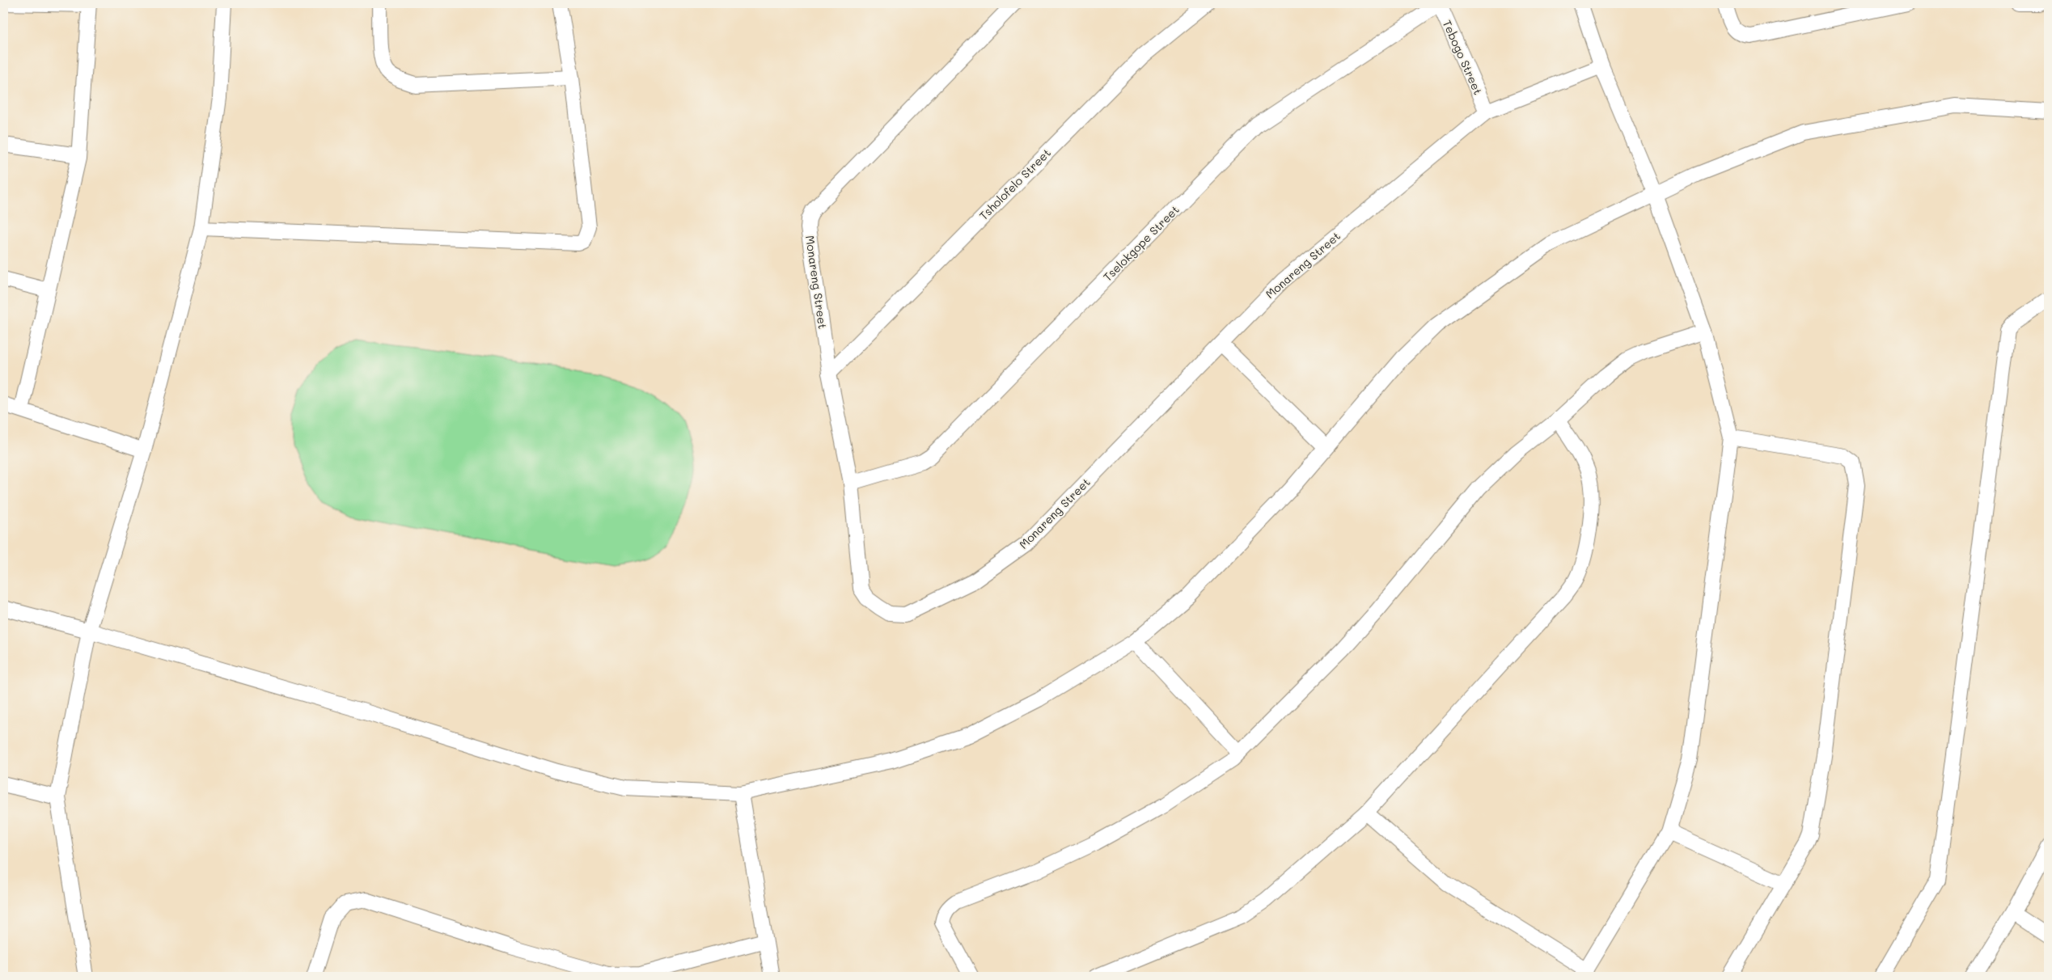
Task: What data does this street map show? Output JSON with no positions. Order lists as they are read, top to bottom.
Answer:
{
  "streets": {
    "street": [
      "Tebogo Street",
      "Tsholofelo Street",
      "Tselokgope Street",
      "Monareng Street"
    ]
  },
  "crossings": [
    ["Tebogo Street", "Tselokgope Street"],
    ["Tebogo Street", "Monareng Street"],
    ["Tsholofelo Street", "Monareng Street"],
    ["Tselokgope Street", "Monareng Street"]
  ]
}
